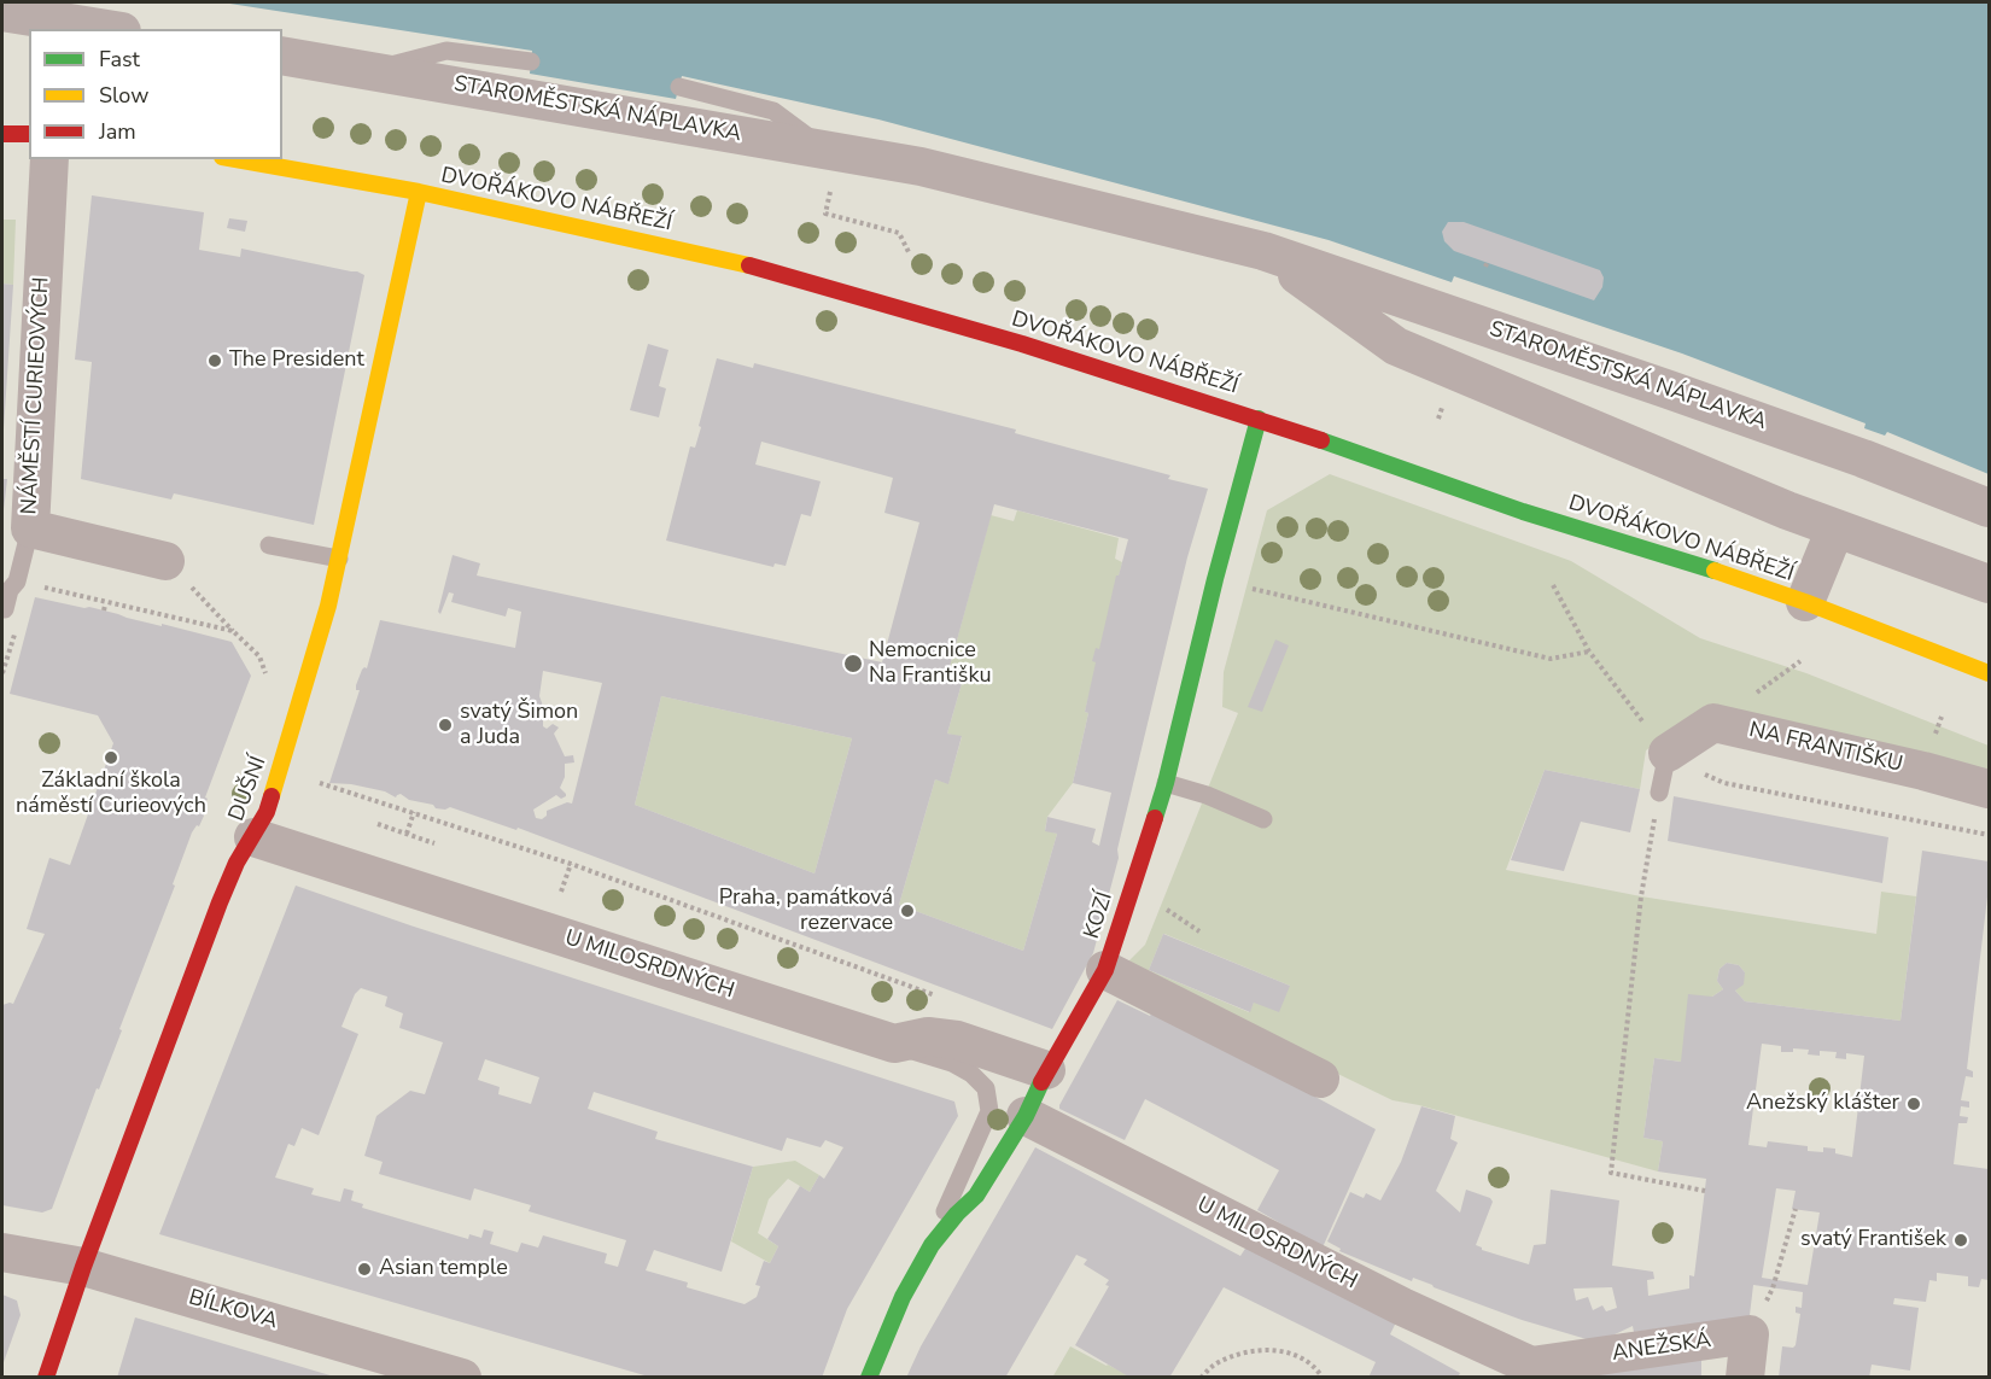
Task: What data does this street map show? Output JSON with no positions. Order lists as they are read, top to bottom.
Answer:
{
  "streets": {
    "street": [
      "STAROMĚSTSKÁ NÁPLAVKA",
      "DVOŘÁKOVO NÁBŘEŽÍ",
      "NÁMĚSTÍ CURIEOVÝCH",
      "NA FRANTIŠKU",
      "DUŠNÍ",
      "KOZÍ",
      "U MILOSRDNÝCH",
      "BÍLKOVA",
      "ANEŽSKÁ"
    ]
  },
  "crossings": [
    ["DVOŘÁKOVO NÁBŘEŽÍ", "DUŠNÍ"],
    ["DVOŘÁKOVO NÁBŘEŽÍ", "KOZÍ"],
    ["DUŠNÍ", "U MILOSRDNÝCH"],
    ["DUŠNÍ", "BÍLKOVA"],
    ["KOZÍ", "U MILOSRDNÝCH"],
    ["U MILOSRDNÝCH", "ANEŽSKÁ"]
  ],
  "places": [
    "The President",
    "Nemocnice Na Františku",
    "svatý Šimon a Juda",
    "Základní škola náměstí Curieových",
    "Praha, památková rezervace",
    "Anežský klášter",
    "svatý František",
    "Asian temple"
  ],
  "legend": ["Fast", "Slow", "Jam"]
}
